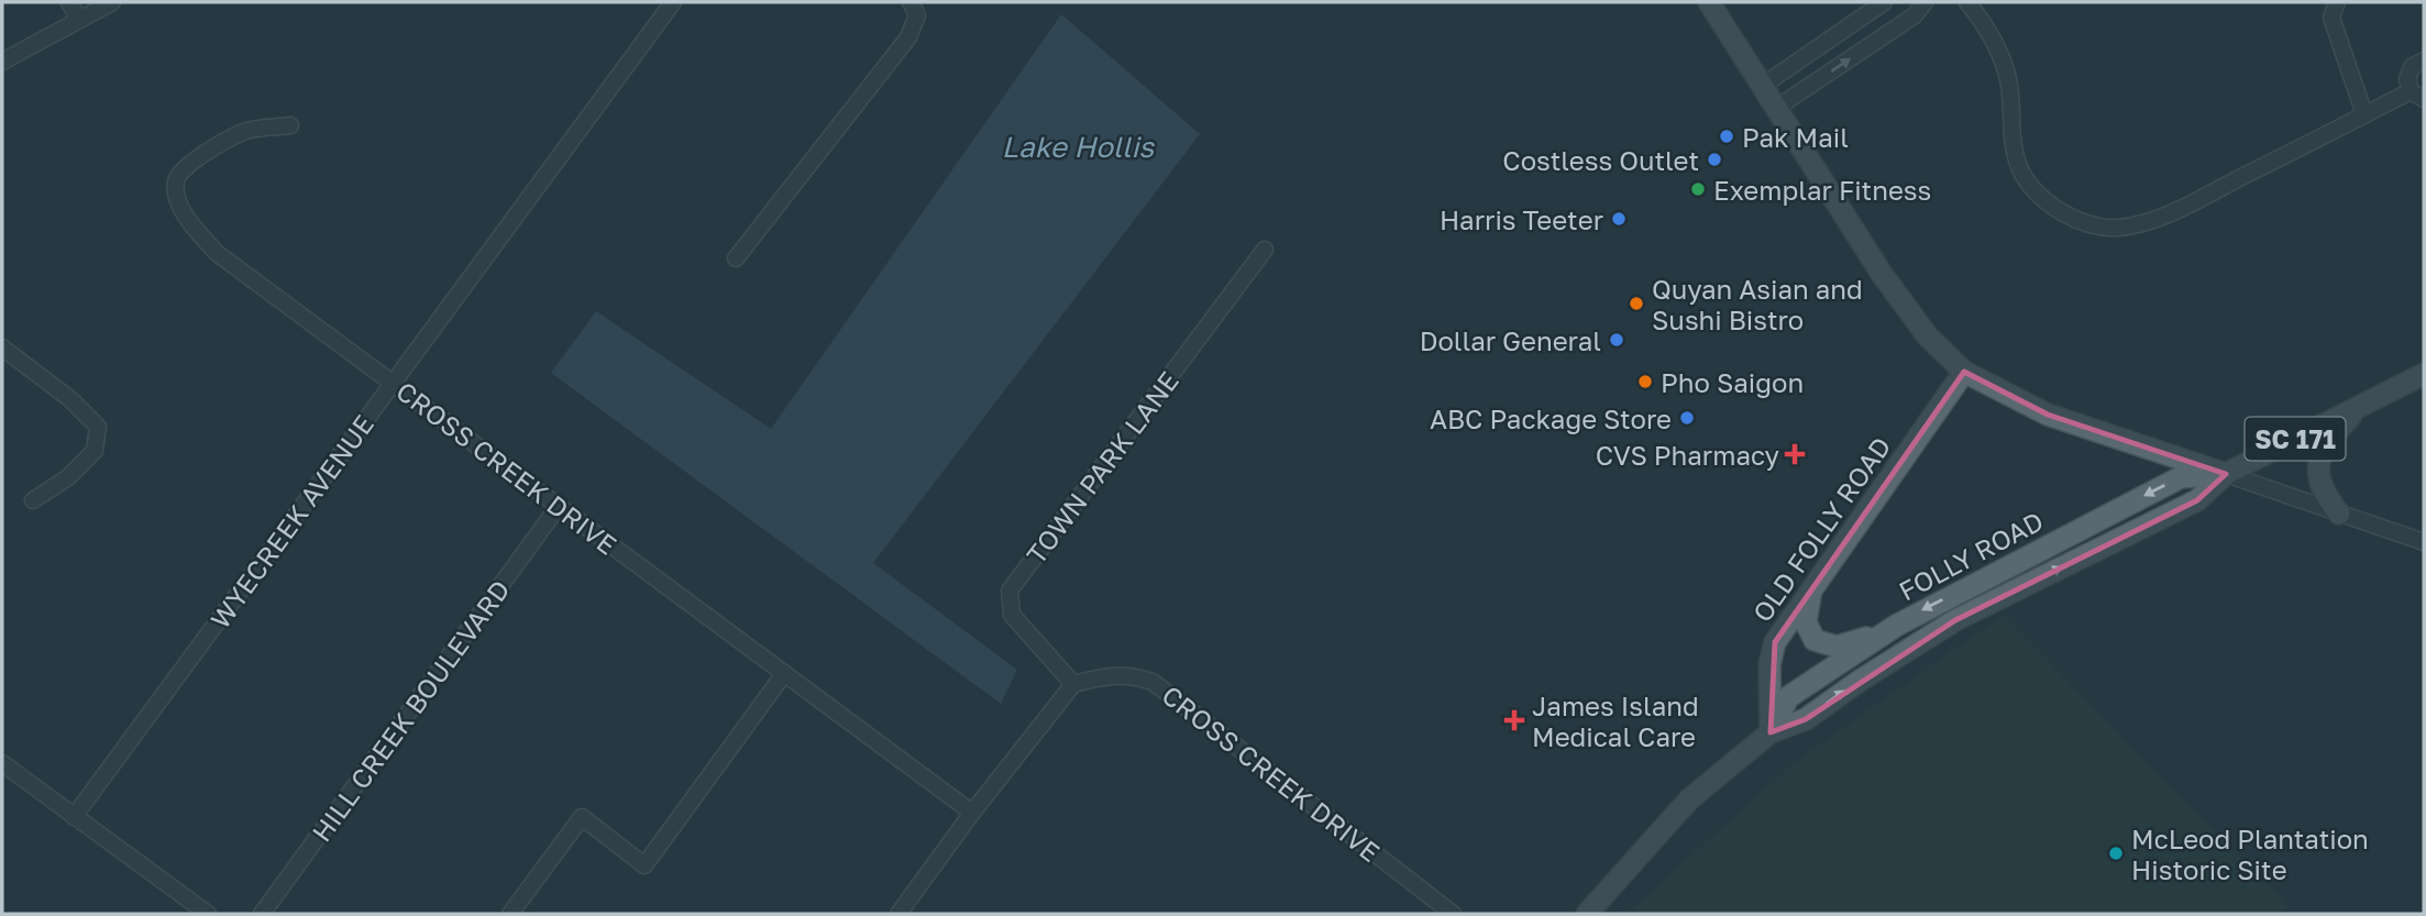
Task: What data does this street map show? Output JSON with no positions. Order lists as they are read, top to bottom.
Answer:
{
  "streets": {
    "main road": ["SC 171", "OLD FOLLY ROAD", "FOLLY ROAD"],
    "street": [
      "CROSS CREEK DRIVE",
      "TOWN PARK LANE",
      "WYECREEK AVENUE",
      "HILL CREEK BOULEVARD"
    ]
  },
  "crossings": [
    ["CROSS CREEK DRIVE", "TOWN PARK LANE"],
    ["CROSS CREEK DRIVE", "WYECREEK AVENUE"],
    ["CROSS CREEK DRIVE", "HILL CREEK BOULEVARD"],
    ["OLD FOLLY ROAD", "FOLLY ROAD"]
  ],
  "water": ["Lake Hollis"],
  "places": {
    "other": [
      "Pak Mail",
      "Costless Outlet",
      "Exemplar Fitness",
      "Harris Teeter",
      "Quyan Asian and Sushi Bistro",
      "Dollar General",
      "Pho Saigon",
      "ABC Package Store",
      "McLeod Plantation Historic Site"
    ],
    "health": ["CVS Pharmacy", "James Island Medical Care"]
  }
}
